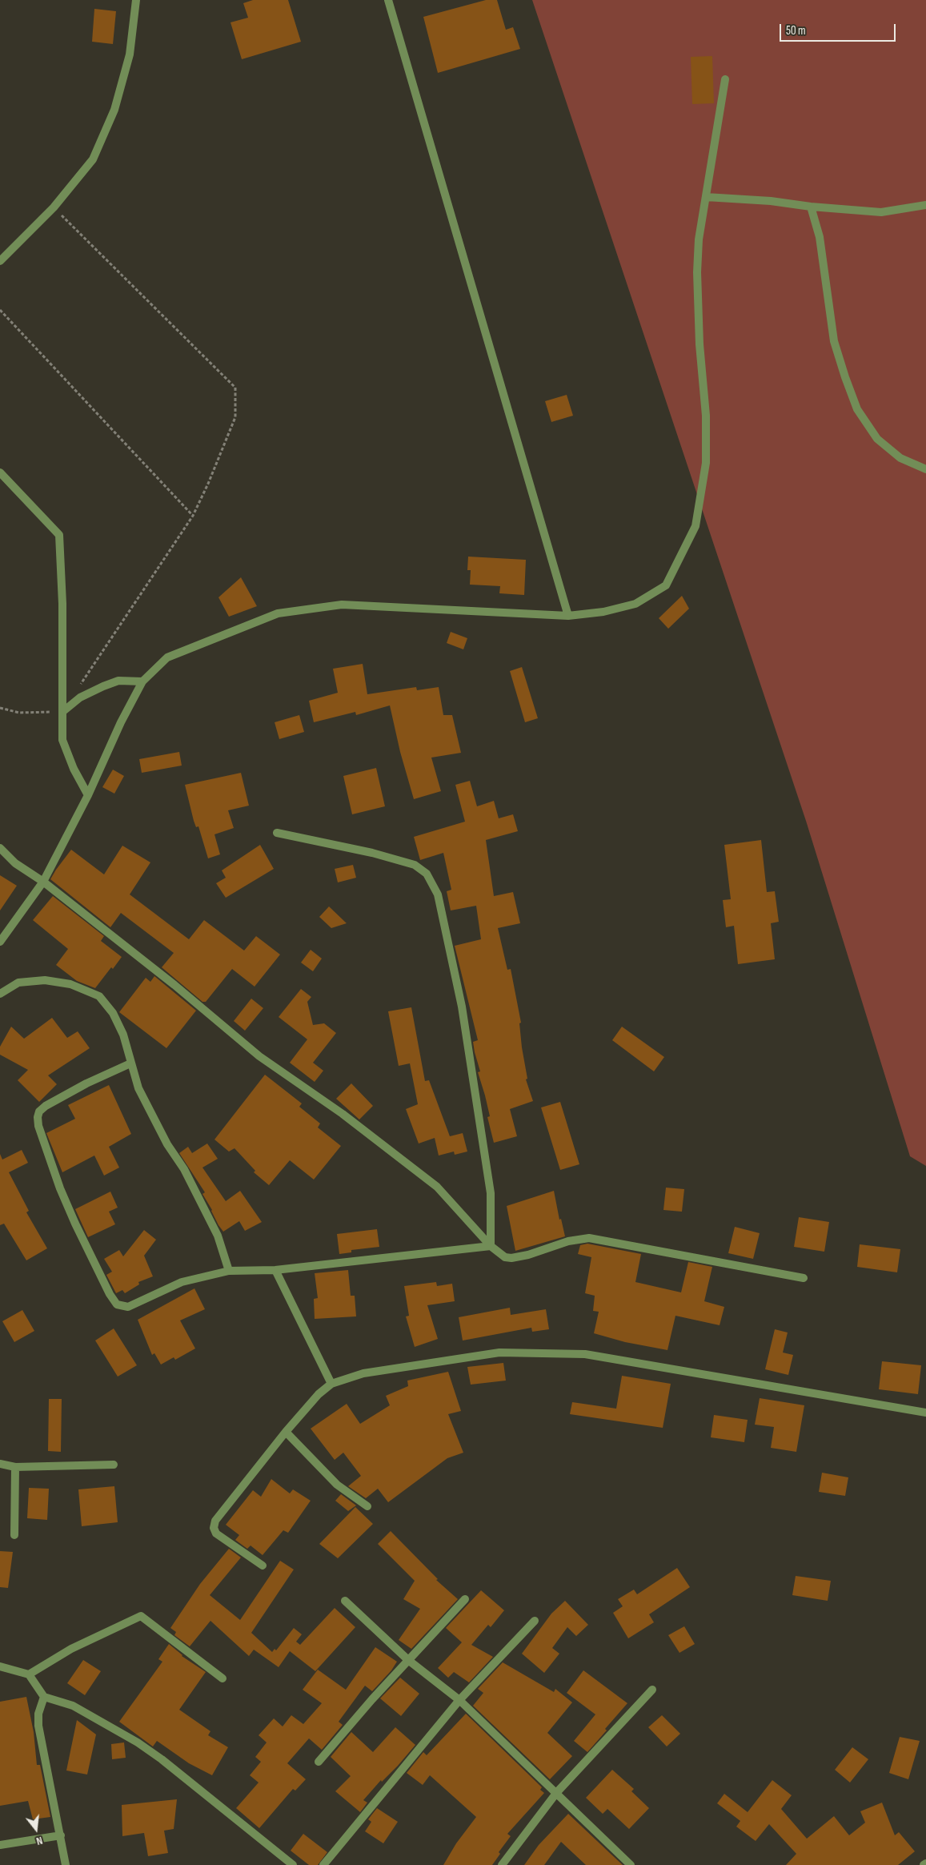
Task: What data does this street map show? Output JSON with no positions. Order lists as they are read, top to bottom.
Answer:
{
  "scale_bar": "50 m",
  "north": "bottom"
}
